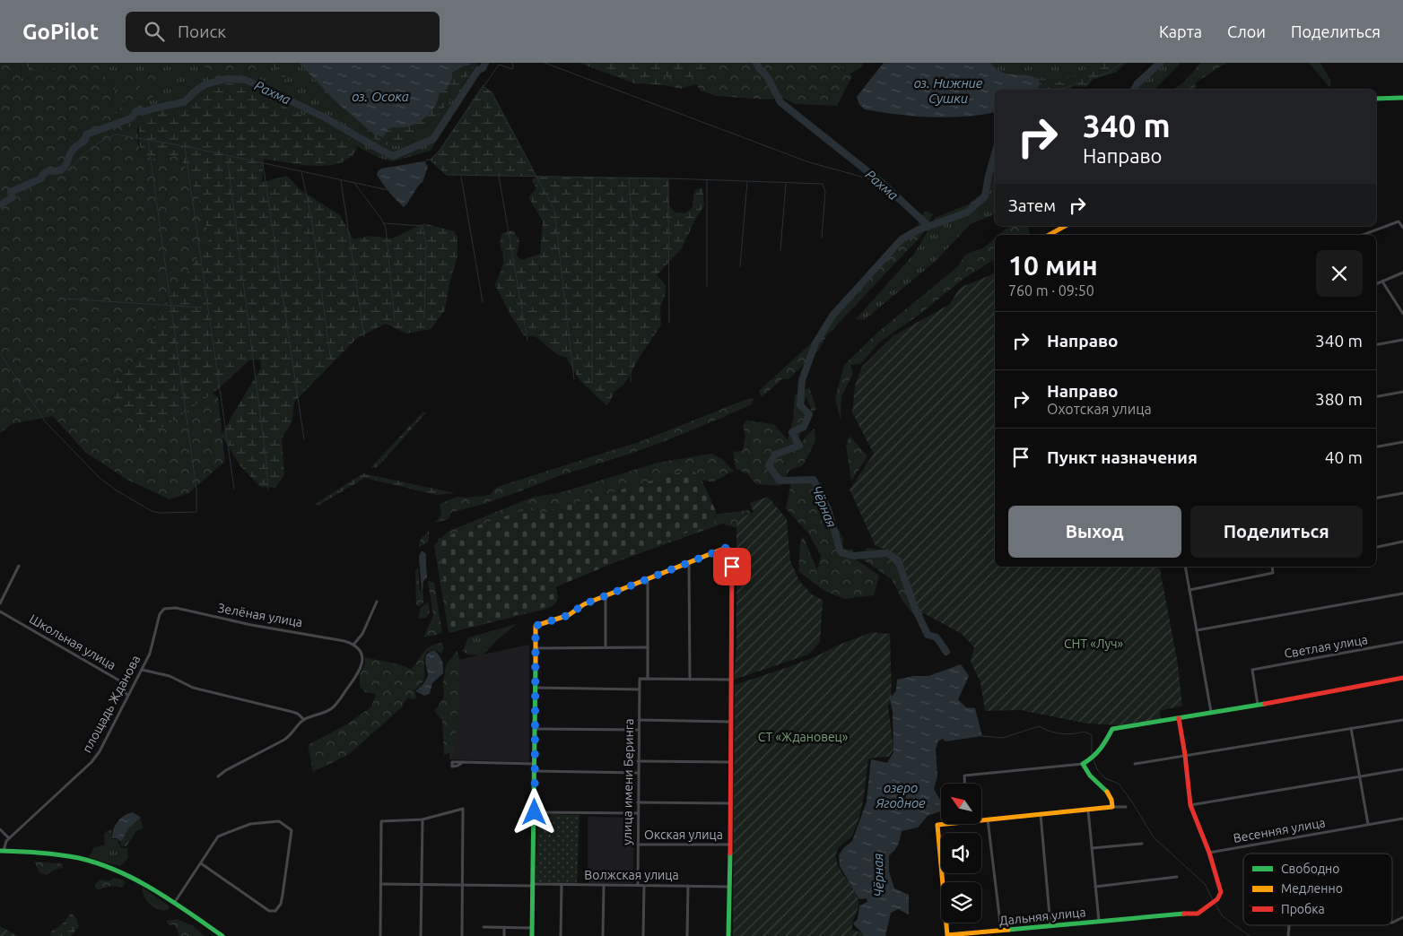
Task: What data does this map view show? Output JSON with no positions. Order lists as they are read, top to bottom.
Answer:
{
  "streets": {
    "street": [
      "Зелёная улица",
      "Школьная улица",
      "Светлая улица",
      "площадь Жданова",
      "улица имени Беринга",
      "Весенняя улица",
      "Окская улица",
      "Волжская улица",
      "Дальняя улица"
    ]
  },
  "crossings": [
    ["Зелёная улица", "площадь Жданова"],
    ["Школьная улица", "площадь Жданова"],
    ["улица имени Беринга", "Окская улица"],
    ["улица имени Беринга", "Волжская улица"],
    ["Весенняя улица", "Дальняя улица"]
  ],
  "water": [
    "оз. Нижние Сушки",
    "Рахма",
    "оз. Осока",
    "Чёрная",
    "озеро Ягодное"
  ],
  "parks": ["СНТ «Луч»", "СТ «Ждановец»"],
  "legend": ["Свободно", "Медленно", "Пробка"],
  "north": "top left",
  "page": {
    "header": "GoPilot",
    "search": "Поиск",
    "nav": ["Карта", "Слои", "Поделиться"],
    "turn": ["340 m", "Направо"],
    "then": "Затем",
    "heading": ["10 мин", "760 m · 09:50"],
    "list": [
      {
        "name": "Направо",
        "value": "340 m"
      },
      {
        "name": "Направо",
        "note": "Охотская улица",
        "value": "380 m"
      },
      {
        "name": "Пункт назначения",
        "value": "40 m"
      }
    ],
    "buttons": ["Выход", "Поделиться"]
  }
}
